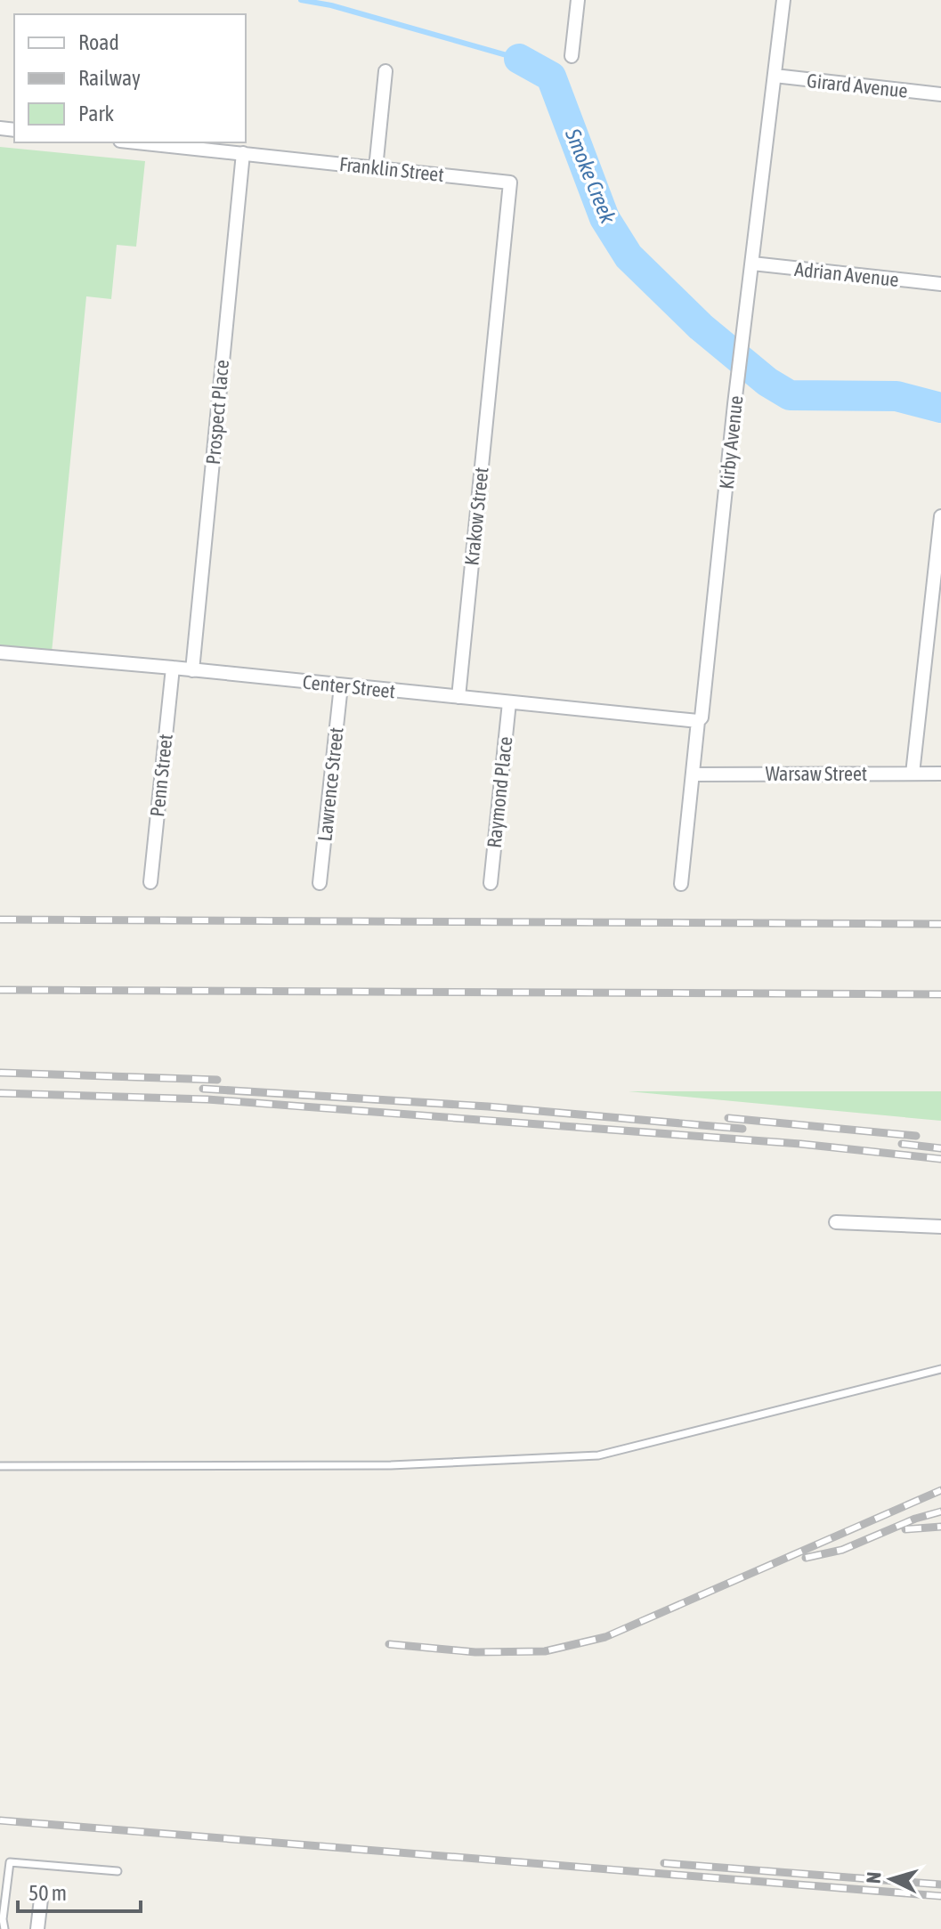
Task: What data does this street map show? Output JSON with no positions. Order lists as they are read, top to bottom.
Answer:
{
  "streets": {
    "street": [
      "Girard Avenue",
      "Franklin Street",
      "Adrian Avenue",
      "Prospect Place",
      "Kirby Avenue",
      "Krakow Street",
      "Center Street",
      "Warsaw Street",
      "Penn Street",
      "Lawrence Street",
      "Raymond Place"
    ]
  },
  "crossings": [
    ["Girard Avenue", "Kirby Avenue"],
    ["Franklin Street", "Prospect Place"],
    ["Franklin Street", "Krakow Street"],
    ["Adrian Avenue", "Kirby Avenue"],
    ["Prospect Place", "Center Street"],
    ["Kirby Avenue", "Center Street"],
    ["Kirby Avenue", "Warsaw Street"],
    ["Krakow Street", "Center Street"],
    ["Center Street", "Penn Street"],
    ["Center Street", "Lawrence Street"],
    ["Center Street", "Raymond Place"]
  ],
  "water": ["Smoke Creek"],
  "legend": ["Road", "Railway", "Park"],
  "scale_bar": "50 m",
  "north": "left"
}
